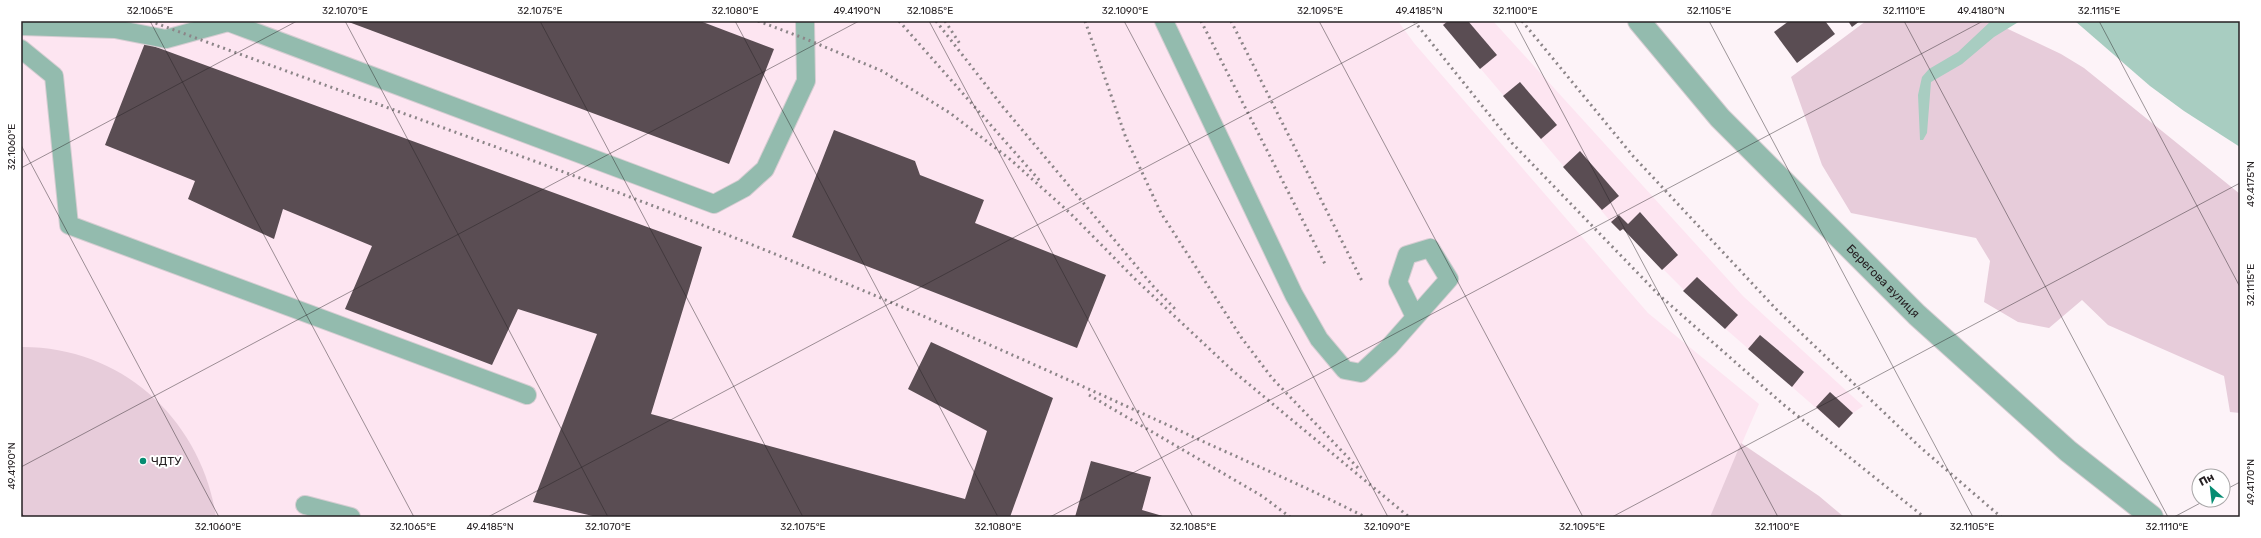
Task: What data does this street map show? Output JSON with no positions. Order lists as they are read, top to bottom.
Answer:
{
  "streets": {
    "street": ["Берегова вулиця"]
  },
  "places": ["ЧДТУ"],
  "north": "top left",
  "coordinates": [
    "32.1065°E",
    "32.1070°E",
    "32.1075°E",
    "32.1080°E",
    "49.4190°N",
    "32.1085°E",
    "32.1090°E",
    "32.1095°E",
    "49.4185°N",
    "32.1100°E",
    "32.1105°E",
    "32.1110°E",
    "49.4180°N",
    "32.1115°E",
    "32.1060°E",
    "49.4175°N",
    "49.4170°N"
  ]
}
